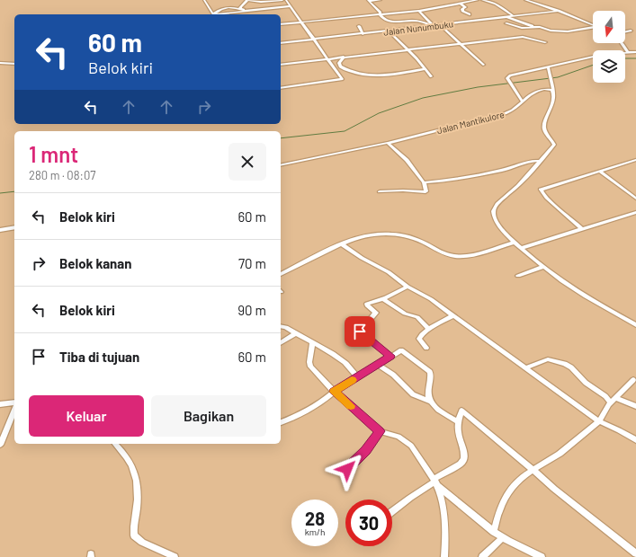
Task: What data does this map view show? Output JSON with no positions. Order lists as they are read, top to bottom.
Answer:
{
  "streets": {
    "street": ["Jalan Nunumbuku", "Jalan Mantikulore"]
  },
  "north": "bottom",
  "page": {
    "turn": ["60 m", "Belok kiri"],
    "heading": ["1 mnt", "280 m · 08:07"],
    "list": [
      {
        "name": "Belok kiri",
        "value": "60 m"
      },
      {
        "name": "Belok kanan",
        "value": "70 m"
      },
      {
        "name": "Belok kiri",
        "value": "90 m"
      },
      {
        "name": "Tiba di tujuan",
        "value": "60 m"
      }
    ],
    "buttons": ["Keluar", "Bagikan"],
    "speed": "28 km/h",
    "limit": "30"
  }
}
